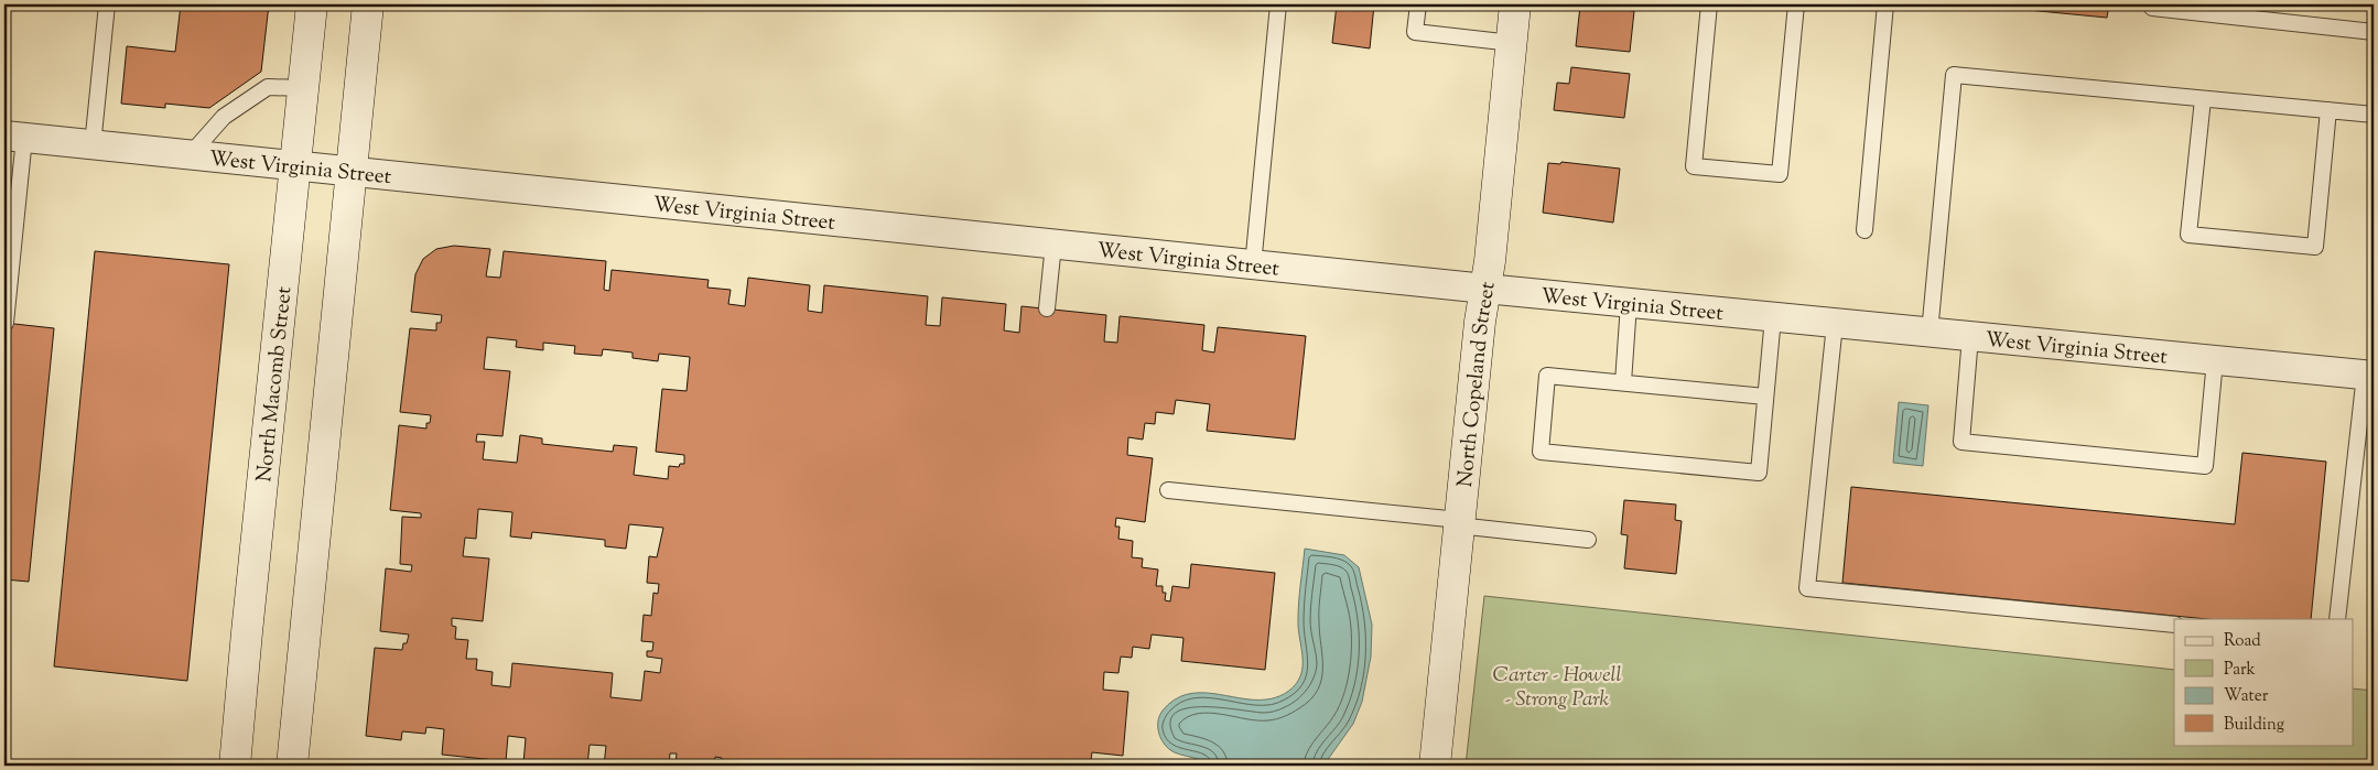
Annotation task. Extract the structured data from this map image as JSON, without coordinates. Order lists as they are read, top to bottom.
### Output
{
  "streets": {
    "main road": ["North Macomb Street", "North Copeland Street"],
    "street": ["West Virginia Street"]
  },
  "crossings": [
    ["West Virginia Street", "North Macomb Street"],
    ["West Virginia Street", "North Copeland Street"]
  ],
  "parks": ["Carter - Howell - Strong Park"],
  "legend": [
    "Road",
    "Park",
    "Water",
    "Building"
  ]
}
